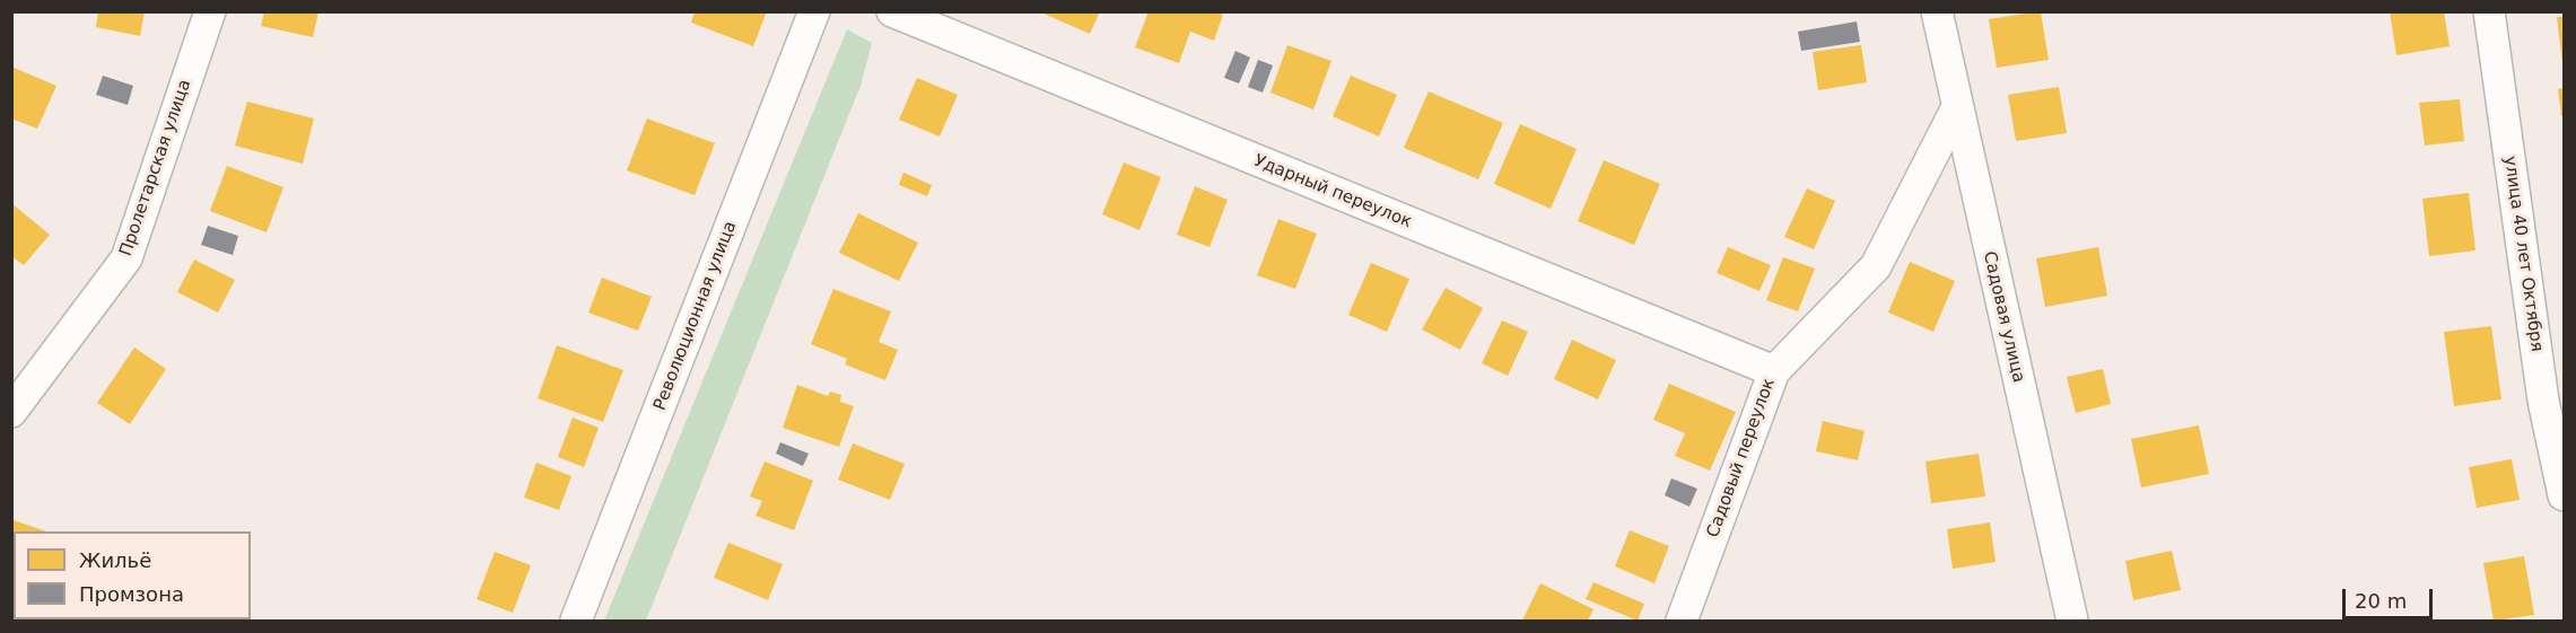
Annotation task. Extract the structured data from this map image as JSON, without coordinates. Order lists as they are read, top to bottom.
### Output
{
  "streets": {
    "street": [
      "Пролетарская улица",
      "Ударный переулок",
      "улица 40 лет Октября",
      "Революционная улица",
      "Садовая улица",
      "Садовый переулок"
    ]
  },
  "crossings": [
    ["Ударный переулок", "Садовый переулок"],
    ["Садовая улица", "Садовый переулок"]
  ],
  "legend": ["Жильё", "Промзона"],
  "scale_bar": "20 m"
}
